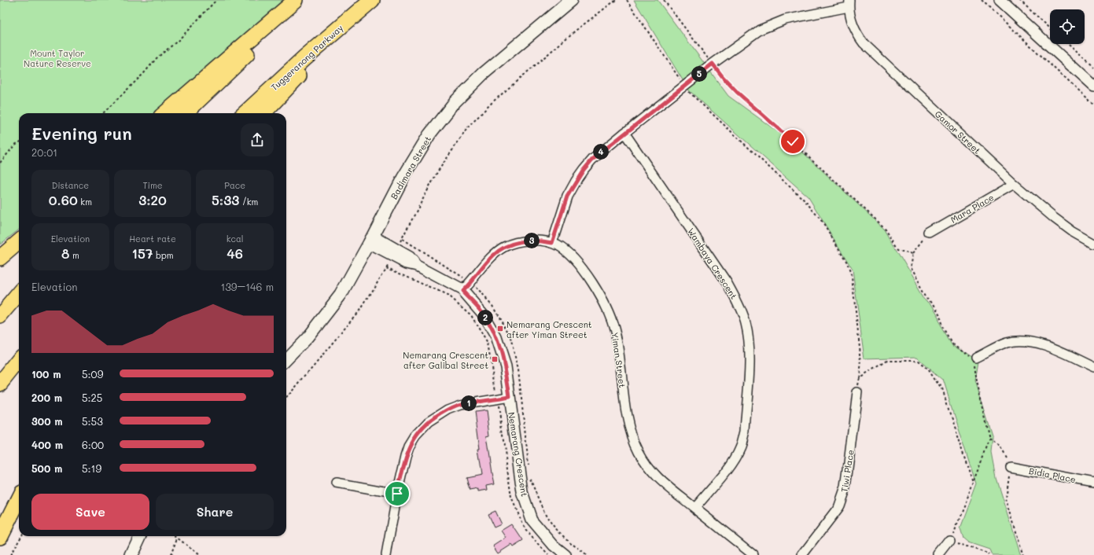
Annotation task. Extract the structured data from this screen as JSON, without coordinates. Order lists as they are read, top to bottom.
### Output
{
  "streets": {
    "highway": ["Tuggeranong Parkway"],
    "main road": ["Badimara Street"],
    "street": [
      "Gamor Street",
      "Mara Place",
      "Wambaya Crescent",
      "Yiman Street",
      "Nemarang Crescent",
      "Tiwi Place",
      "Bidia Place"
    ]
  },
  "crossings": [
    ["Gamor Street", "Mara Place"],
    ["Badimara Street", "Nemarang Crescent"],
    ["Wambaya Crescent", "Yiman Street"],
    ["Yiman Street", "Nemarang Crescent"]
  ],
  "parks": ["Mount Taylor Nature Reserve"],
  "places": {
    "transit": ["Nemarang Crescent after Yiman Street", "Nemarang Crescent after Galibal Street"]
  },
  "page": {
    "pins": [
      "5",
      "4",
      "3",
      "2",
      "1"
    ],
    "heading": ["Evening run", "20:01"],
    "stats": [
      ["Distance", "0.60 km"],
      ["Time", "3:20"],
      ["Pace", "5:33 /km"],
      ["Elevation", "8 m"],
      ["Heart rate", "157 bpm"],
      ["kcal", "46"]
    ],
    "chart": ["Elevation", "139–146 m"],
    "list": [
      {
        "name": "100 m",
        "note": "5:09"
      },
      {
        "name": "200 m",
        "note": "5:25"
      },
      {
        "name": "300 m",
        "note": "5:53"
      },
      {
        "name": "400 m",
        "note": "6:00"
      },
      {
        "name": "500 m",
        "note": "5:19"
      }
    ],
    "buttons": ["Save", "Share"]
  }
}
